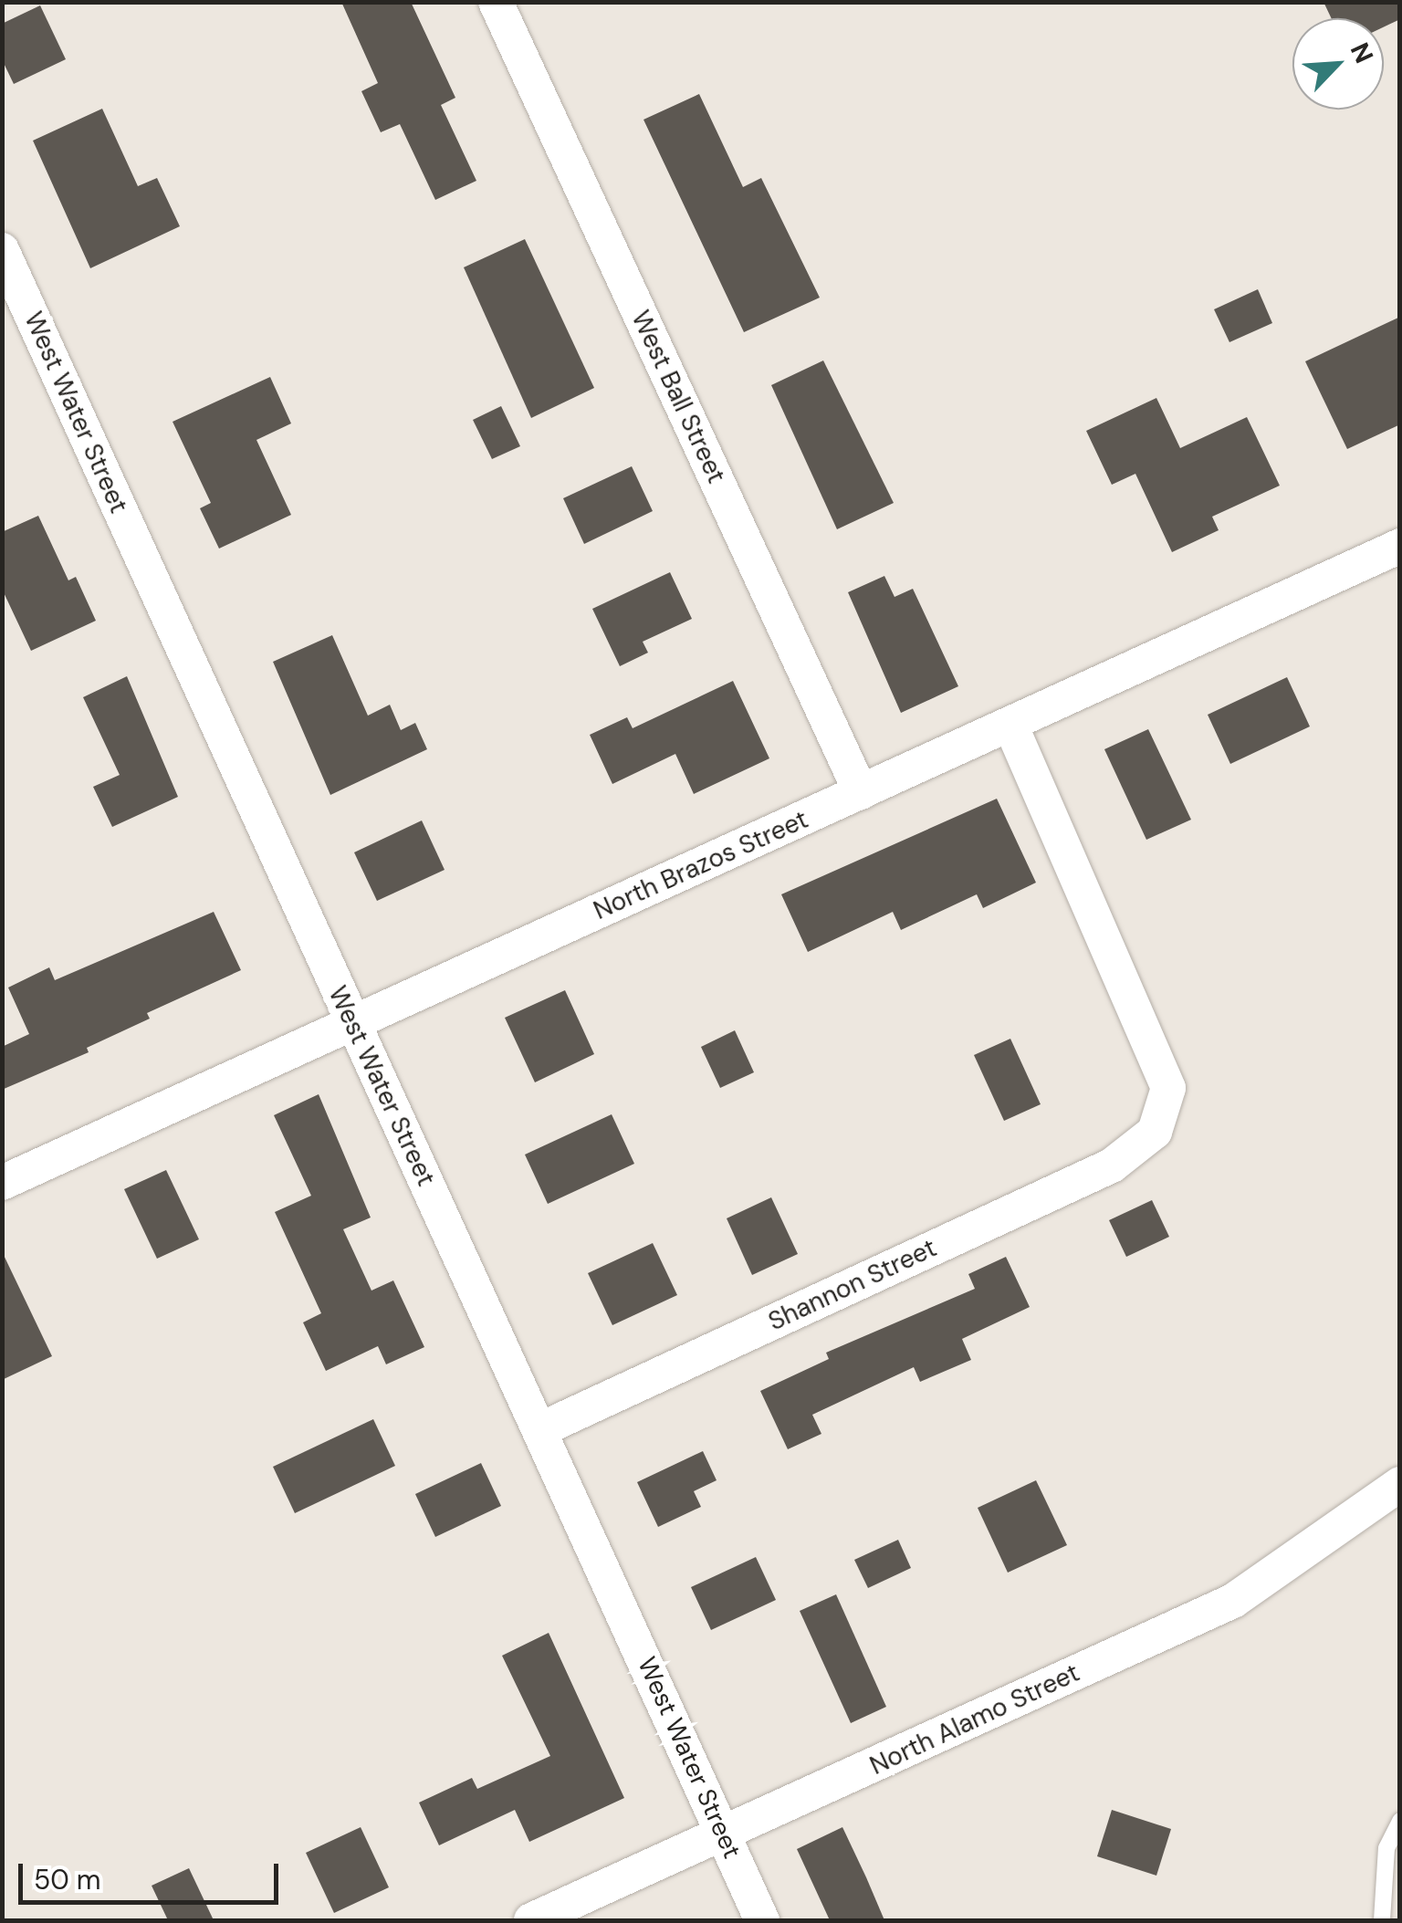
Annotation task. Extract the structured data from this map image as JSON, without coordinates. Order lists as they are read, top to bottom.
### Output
{
  "streets": {
    "street": [
      "West Ball Street",
      "West Water Street",
      "North Brazos Street",
      "Shannon Street",
      "North Alamo Street"
    ]
  },
  "crossings": [
    ["West Ball Street", "North Brazos Street"],
    ["West Water Street", "North Brazos Street"],
    ["West Water Street", "Shannon Street"],
    ["West Water Street", "North Alamo Street"],
    ["North Brazos Street", "Shannon Street"]
  ],
  "scale_bar": "50 m",
  "north": "top right"
}
